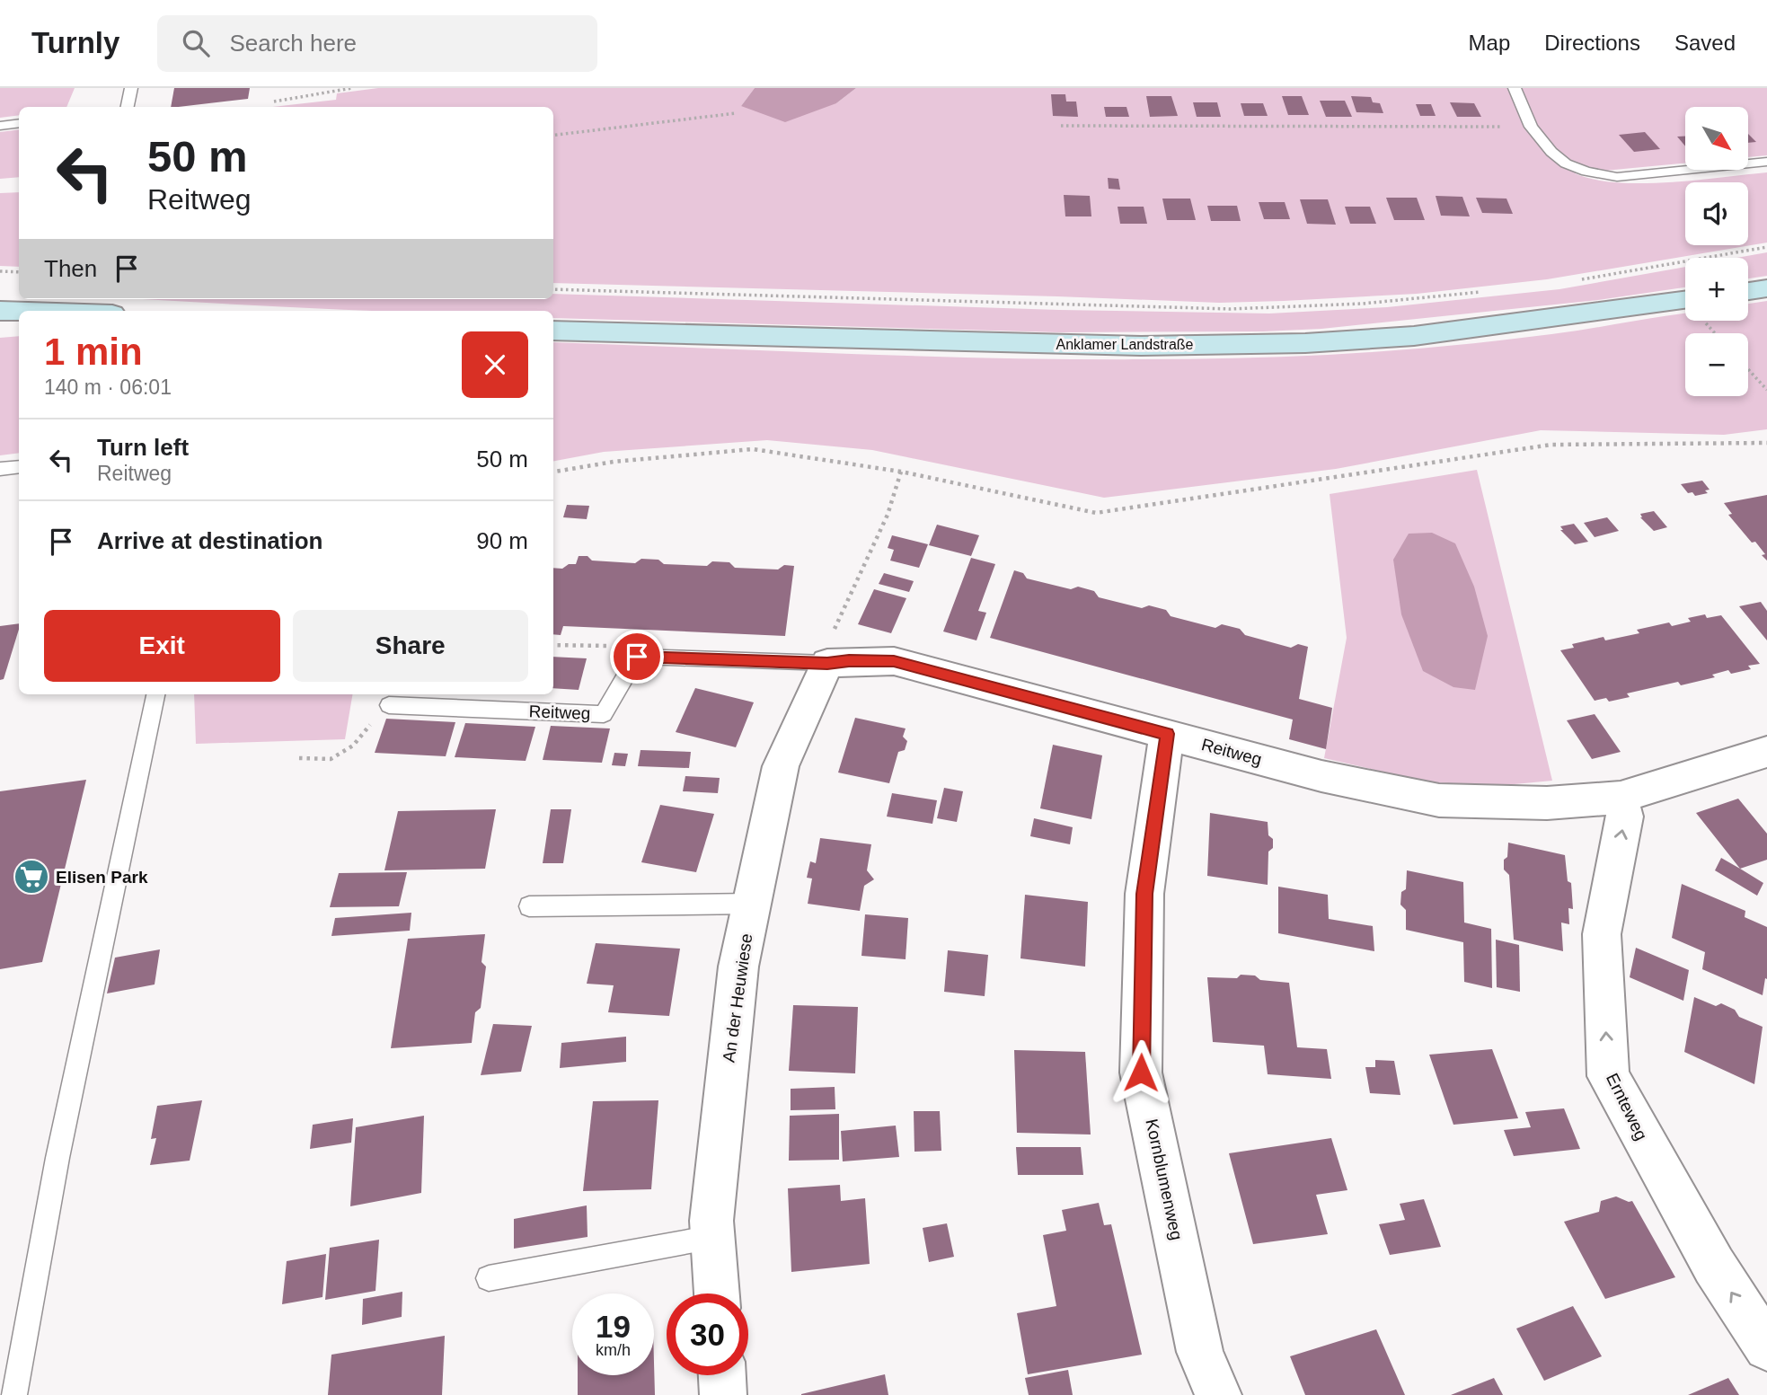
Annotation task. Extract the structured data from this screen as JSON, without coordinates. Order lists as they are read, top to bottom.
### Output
{
  "streets": {
    "main road": ["Anklamer Landstraße"],
    "street": [
      "Reitweg",
      "An der Heuwiese",
      "Ernteweg",
      "Kornblumenweg"
    ]
  },
  "crossings": [
    ["Reitweg", "An der Heuwiese"],
    ["Reitweg", "Ernteweg"],
    ["Reitweg", "Kornblumenweg"]
  ],
  "one_way": ["Ernteweg"],
  "places": {
    "supermarket": ["Elisen Park"]
  },
  "north": "bottom right",
  "page": {
    "header": "Turnly",
    "search": "Search here",
    "nav": ["Map", "Directions", "Saved"],
    "map_buttons": ["+", "−"],
    "turn": ["50 m", "Reitweg"],
    "then": "Then",
    "heading": ["1 min", "140 m · 06:01"],
    "list": [
      {
        "name": "Turn left",
        "note": "Reitweg",
        "value": "50 m"
      },
      {
        "name": "Arrive at destination",
        "value": "90 m"
      }
    ],
    "buttons": ["Exit", "Share"],
    "speed": "19 km/h",
    "limit": "30"
  }
}
